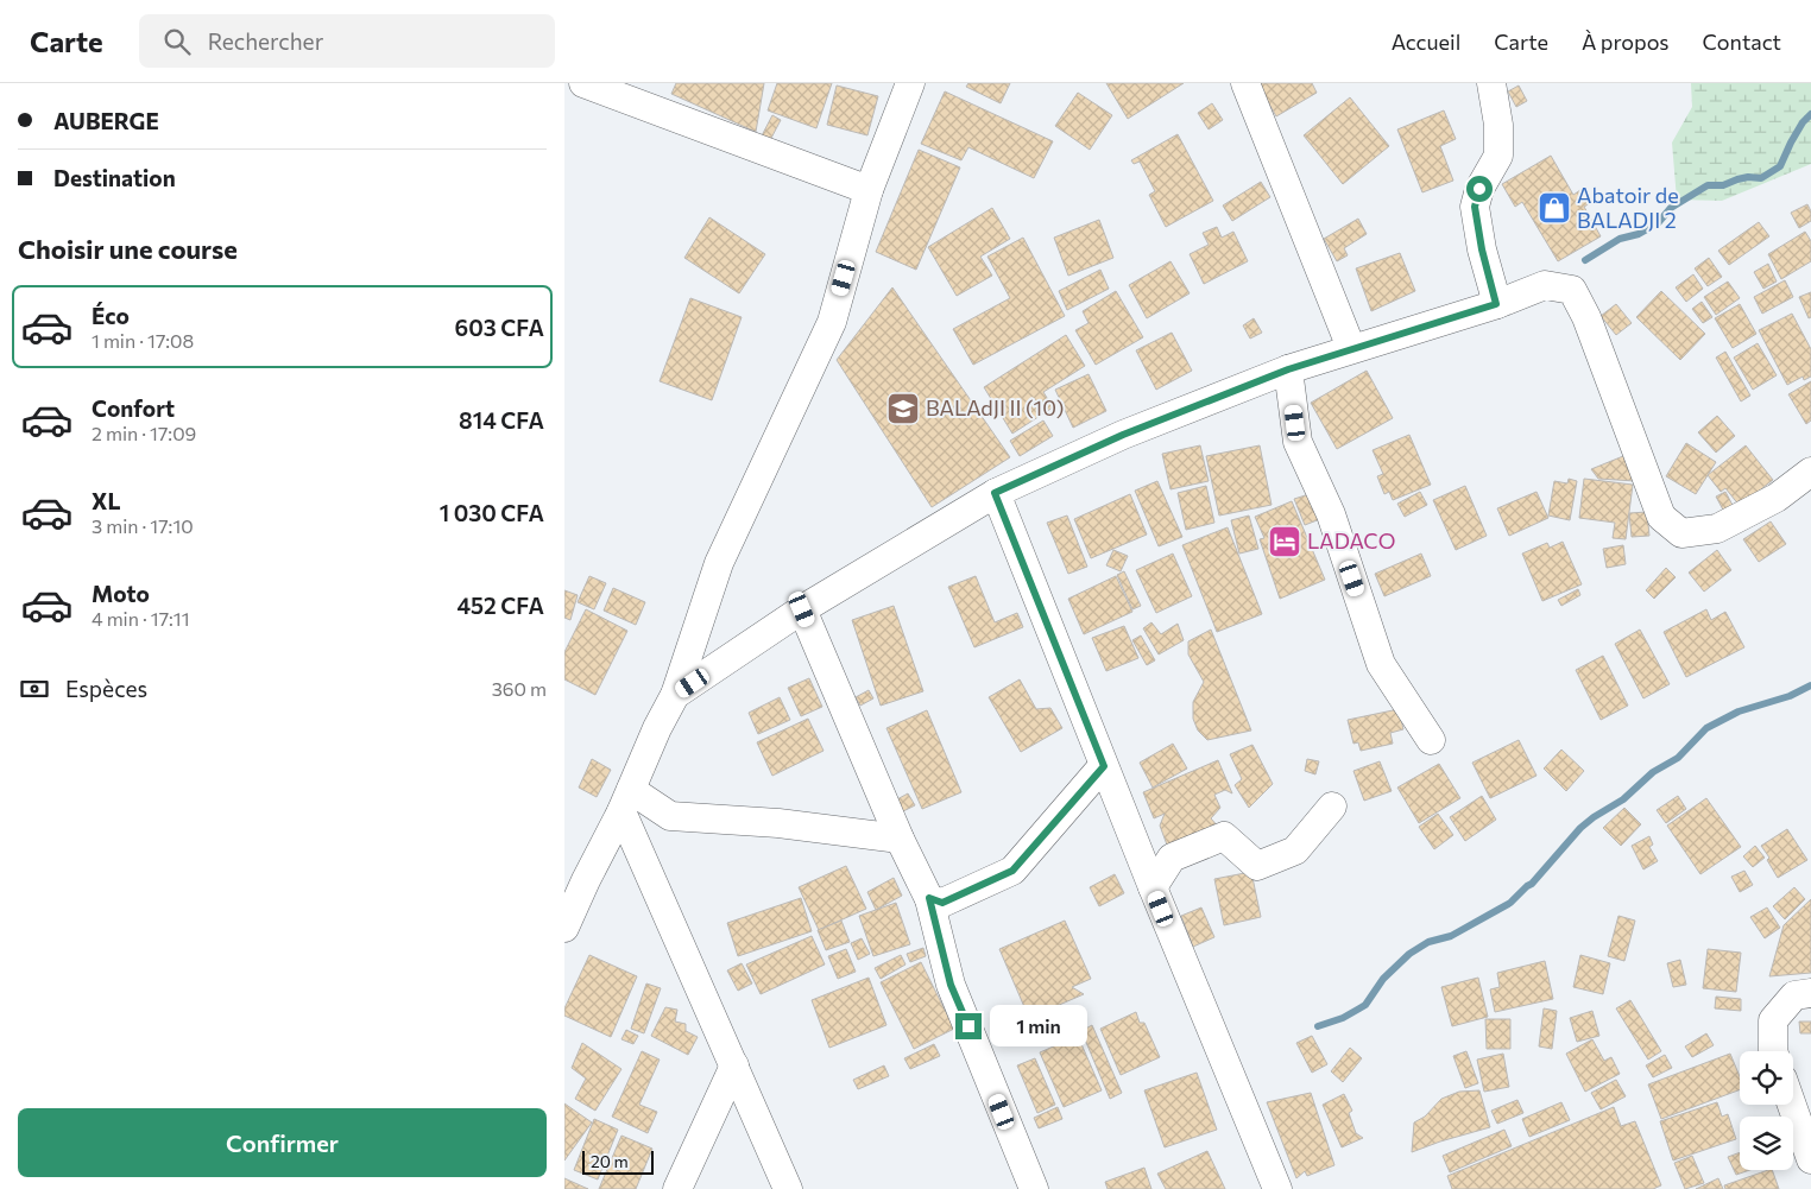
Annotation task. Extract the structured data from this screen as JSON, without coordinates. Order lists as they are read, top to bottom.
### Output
{
  "places": {
    "shop": ["Abatoir de BALADJI 2"],
    "school or university": ["BALAdJI II (10)"],
    "hotel": ["LADACO"]
  },
  "scale_bar": "20 m",
  "page": {
    "header": "Carte",
    "search": "Rechercher",
    "nav": [
      "Accueil",
      "Carte",
      "À propos",
      "Contact"
    ],
    "banner": ["AUBERGE", "Destination"],
    "heading": "Choisir une course",
    "list": [
      {
        "name": "Éco",
        "note": "1 min · 17:08",
        "value": "603 CFA"
      },
      {
        "name": "Confort",
        "note": "2 min · 17:09",
        "value": "814 CFA"
      },
      {
        "name": "XL",
        "note": "3 min · 17:10",
        "value": "1 030 CFA"
      },
      {
        "name": "Moto",
        "note": "4 min · 17:11",
        "value": "452 CFA"
      }
    ],
    "pay": ["Espèces", "360 m"],
    "bubble": "1 min",
    "buttons": "Confirmer",
    "scale": "20 m"
  }
}
